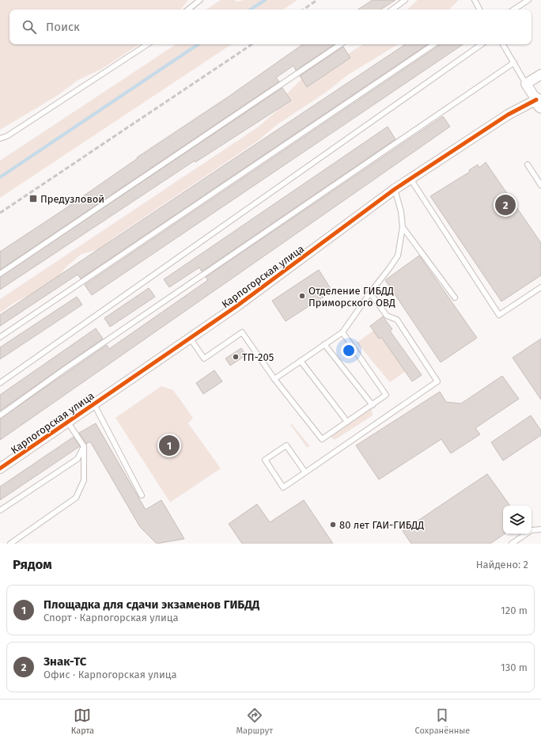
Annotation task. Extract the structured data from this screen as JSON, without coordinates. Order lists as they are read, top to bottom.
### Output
{
  "streets": {
    "street": ["Карпогорская улица"]
  },
  "places": {
    "transit": ["Предузловой"],
    "other": ["Отделение ГИБДД Приморского ОВД", "ТП-205", "80 лет ГАИ-ГИБДД"]
  },
  "page": {
    "search": "Поиск",
    "pins": ["2", "1"],
    "heading": ["Рядом", "Найдено: 2"],
    "list": [
      {
        "mark": "1",
        "name": "Площадка для сдачи экзаменов ГИБДД",
        "note": "Спорт · Карпогорская улица",
        "value": "120 m"
      },
      {
        "mark": "2",
        "name": "Знак-ТС",
        "note": "Офис · Карпогорская улица",
        "value": "130 m"
      }
    ],
    "nav": ["Карта", "Маршрут", "Сохранённые"]
  }
}
